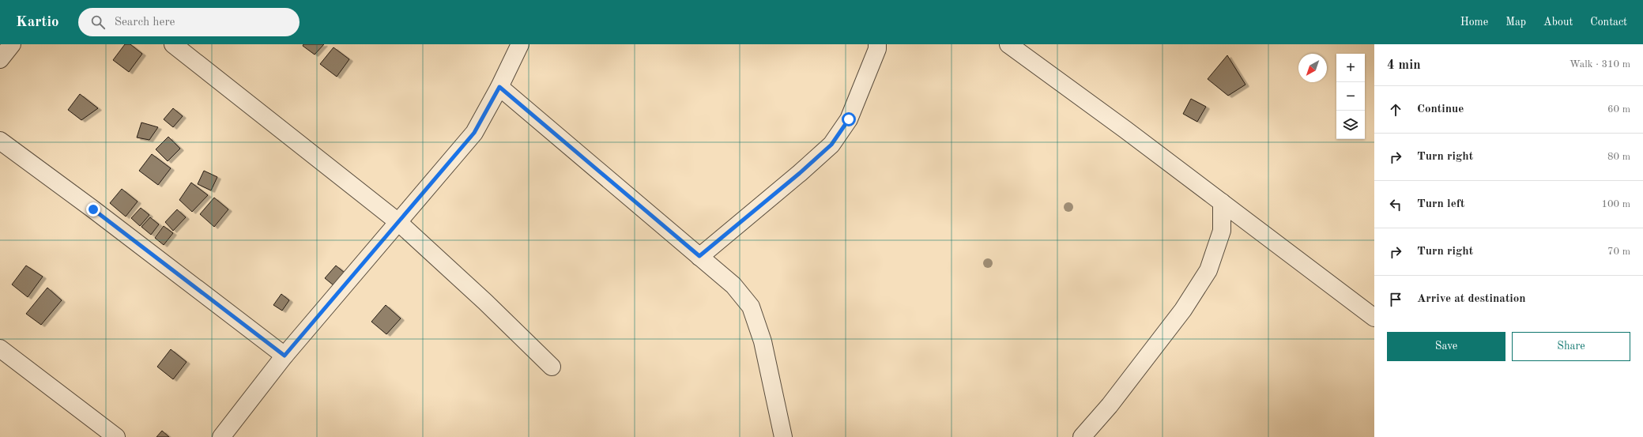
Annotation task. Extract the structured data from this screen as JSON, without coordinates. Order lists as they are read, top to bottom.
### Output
{
  "north": "bottom left",
  "page": {
    "header": "Kartio",
    "search": "Search here",
    "nav": [
      "Home",
      "Map",
      "About",
      "Contact"
    ],
    "heading": ["4 min", "Walk · 310 m"],
    "map_buttons": ["+", "−"],
    "list": [
      ["Continue", "60 m"],
      ["Turn right", "80 m"],
      ["Turn left", "100 m"],
      ["Turn right", "70 m"],
      "Arrive at destination"
    ],
    "buttons": ["Save", "Share"]
  }
}
